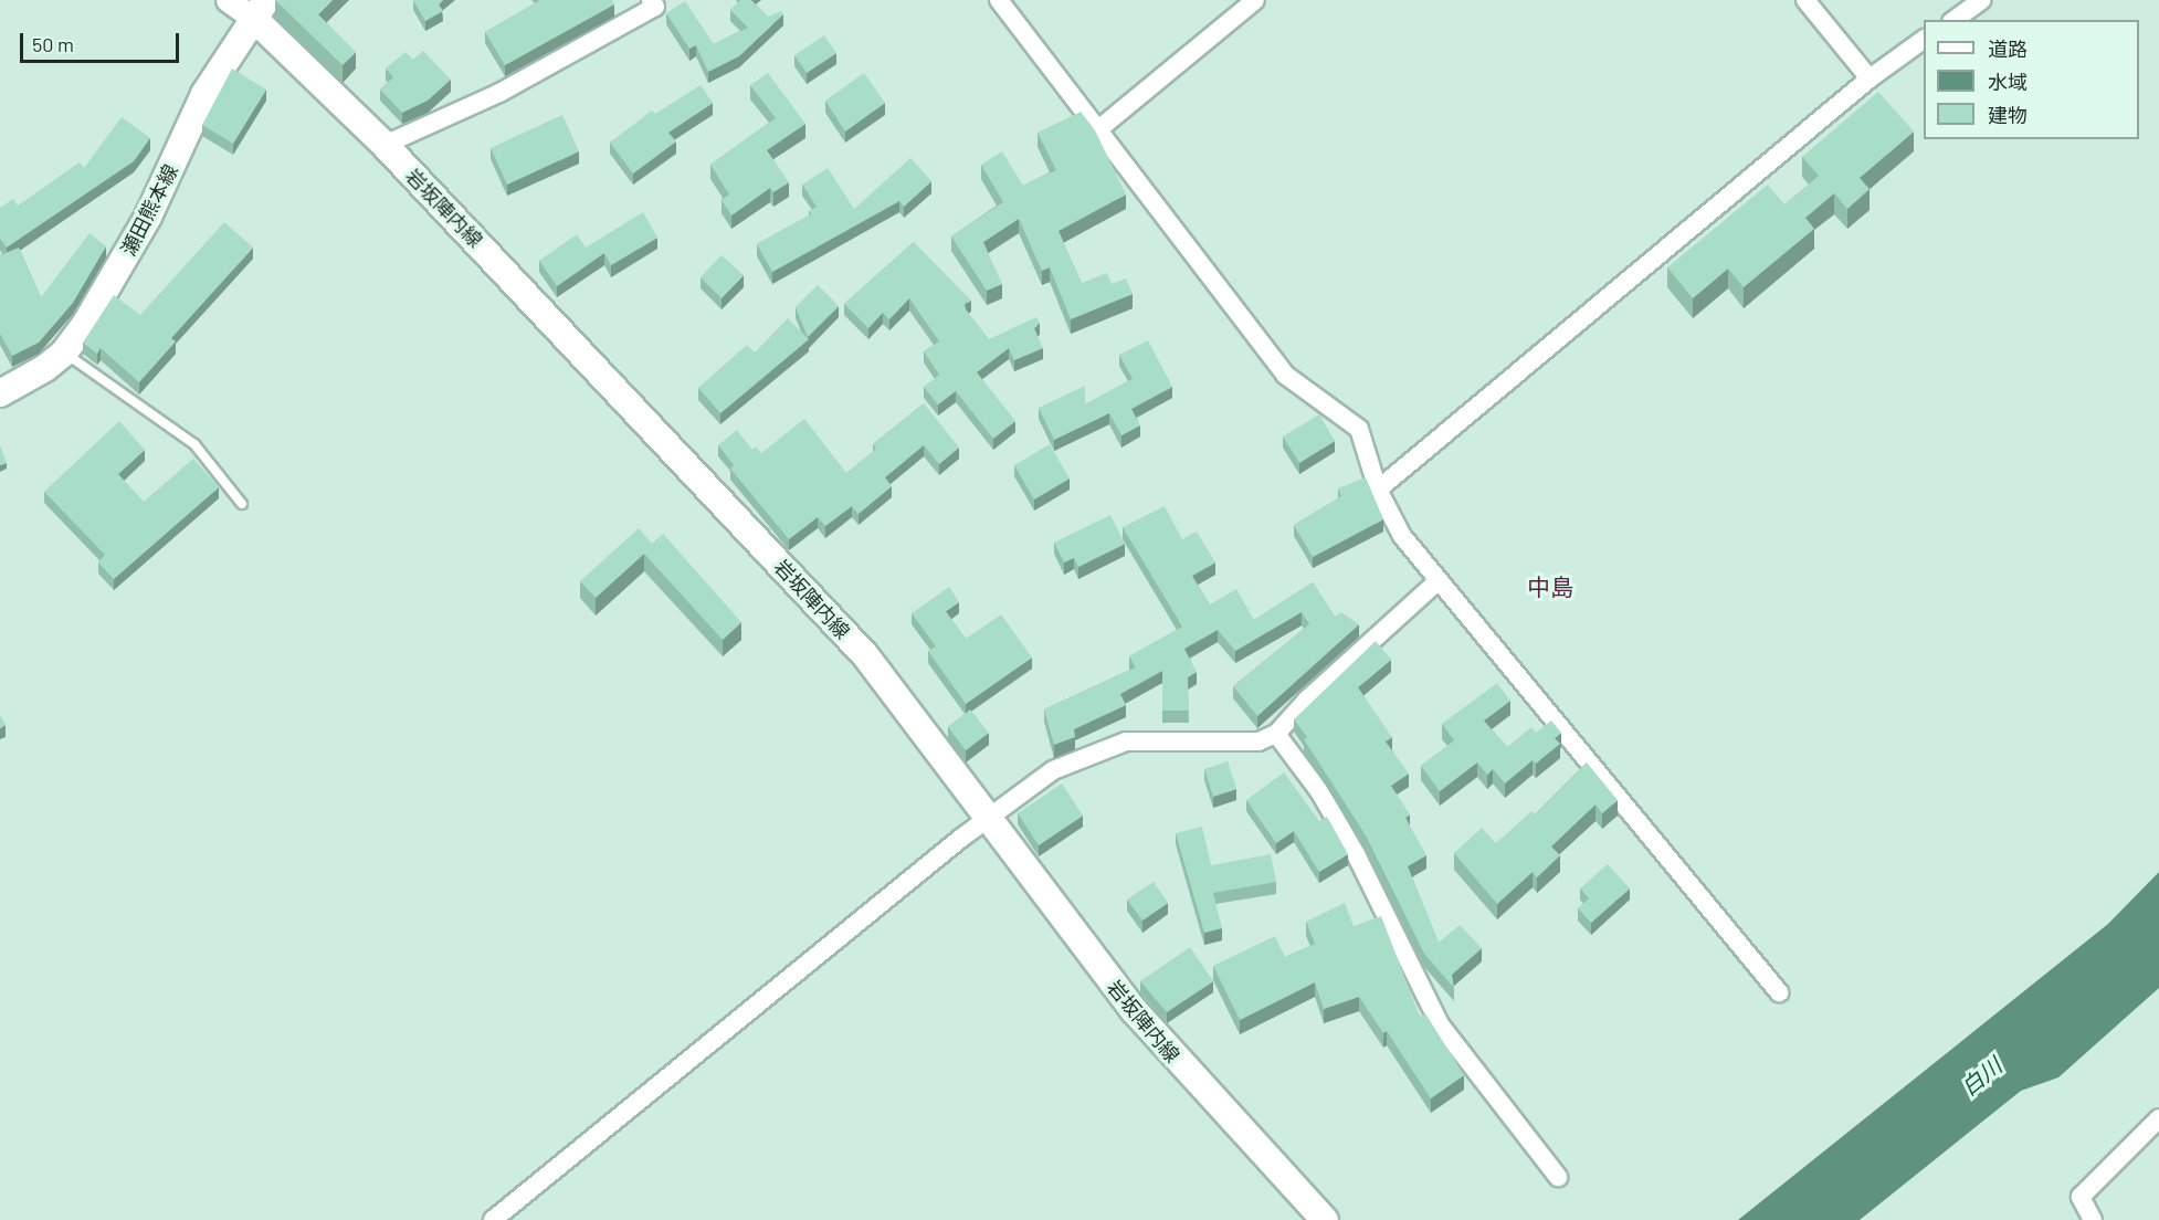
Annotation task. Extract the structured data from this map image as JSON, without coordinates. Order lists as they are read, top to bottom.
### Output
{
  "streets": {
    "main road": ["岩坂陣内線", "瀬田熊本線"]
  },
  "crossings": [
    ["岩坂陣内線", "瀬田熊本線"]
  ],
  "districts": ["中島"],
  "water": ["白川"],
  "legend": ["道路", "水域", "建物"],
  "scale_bar": "50 m"
}
